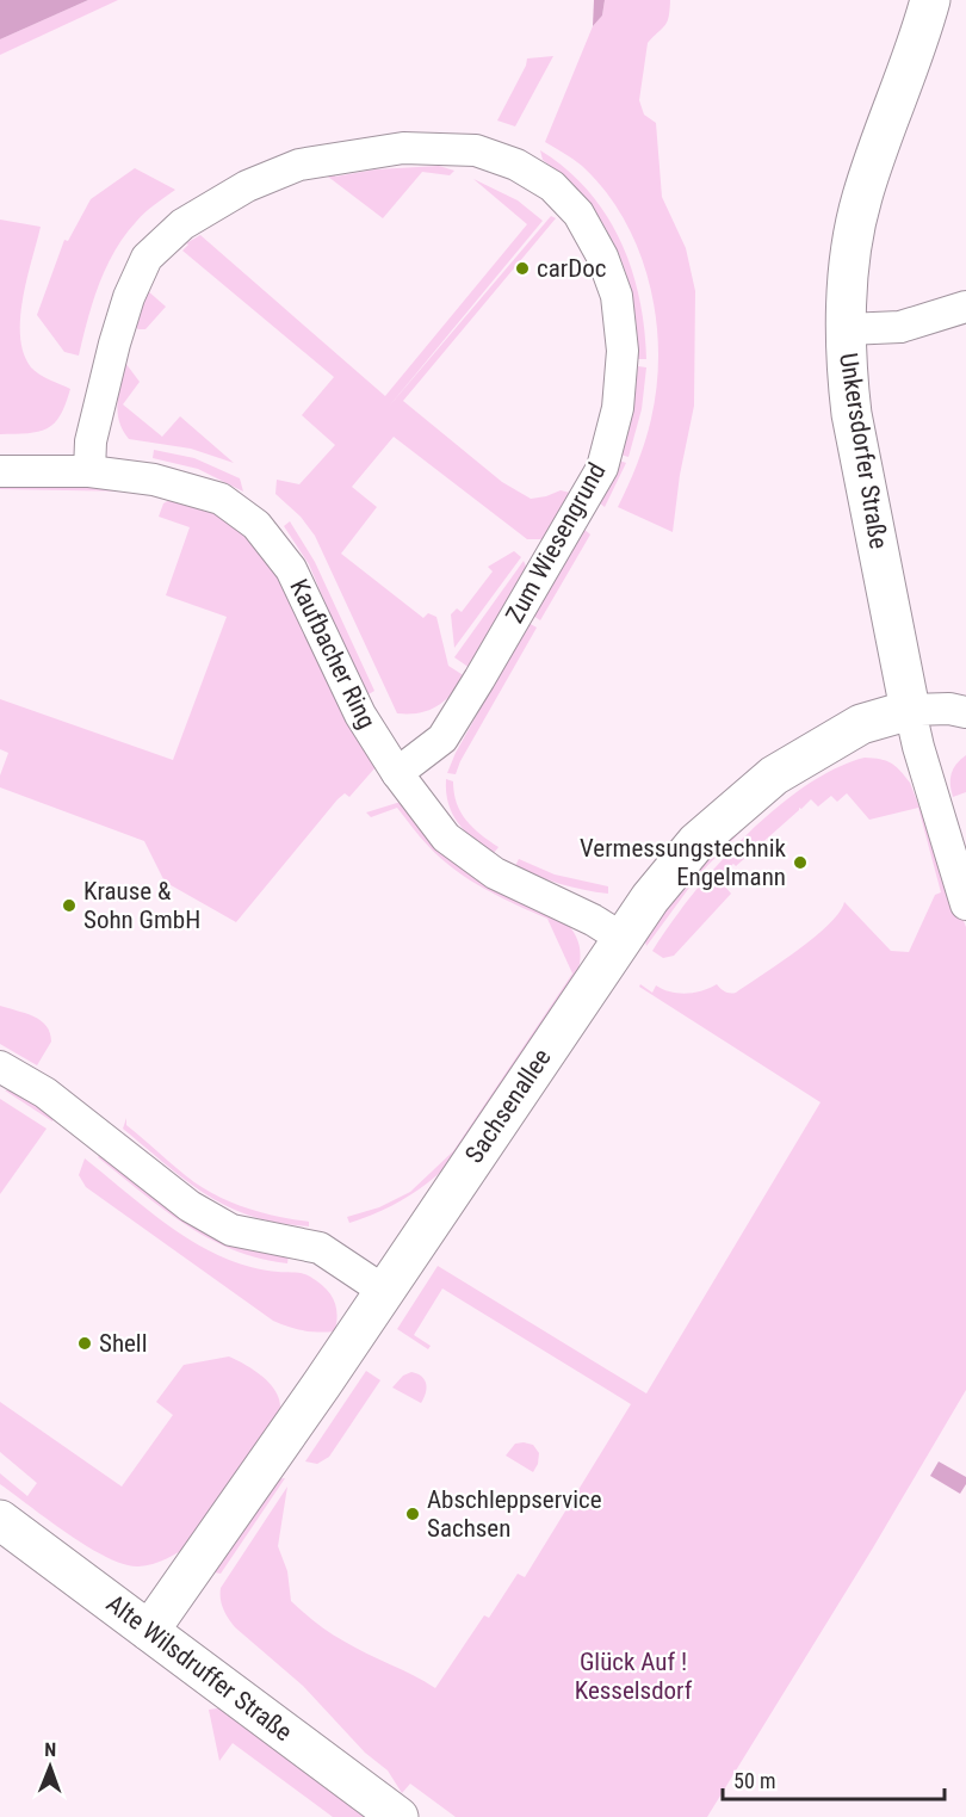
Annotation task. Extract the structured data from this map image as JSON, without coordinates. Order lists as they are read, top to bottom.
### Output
{
  "streets": {
    "street": [
      "Unkersdorfer Straße",
      "Zum Wiesengrund",
      "Kaufbacher Ring",
      "Sachsenallee",
      "Alte Wilsdruffer Straße"
    ]
  },
  "crossings": [
    ["Unkersdorfer Straße", "Sachsenallee"],
    ["Zum Wiesengrund", "Kaufbacher Ring"],
    ["Kaufbacher Ring", "Sachsenallee"],
    ["Sachsenallee", "Alte Wilsdruffer Straße"]
  ],
  "parks": ["Glück Auf ! Kesselsdorf"],
  "places": [
    "carDoc",
    "Vermessungstechnik Engelmann",
    "Krause & Sohn GmbH",
    "Shell",
    "Abschleppservice Sachsen"
  ],
  "scale_bar": "50 m",
  "north": "top"
}
